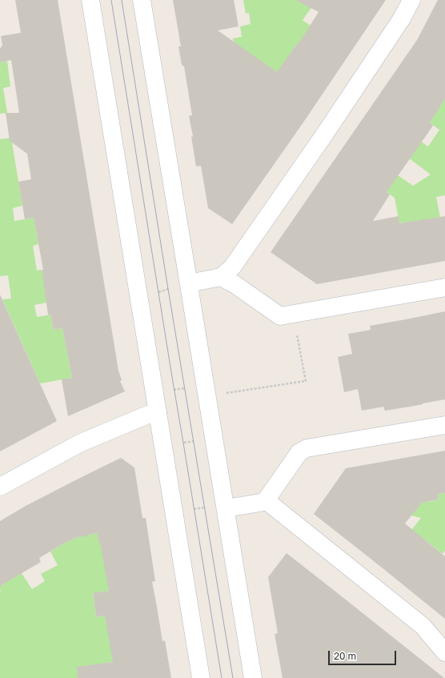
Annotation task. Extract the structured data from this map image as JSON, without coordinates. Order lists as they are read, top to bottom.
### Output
{
  "scale_bar": "20 m"
}
